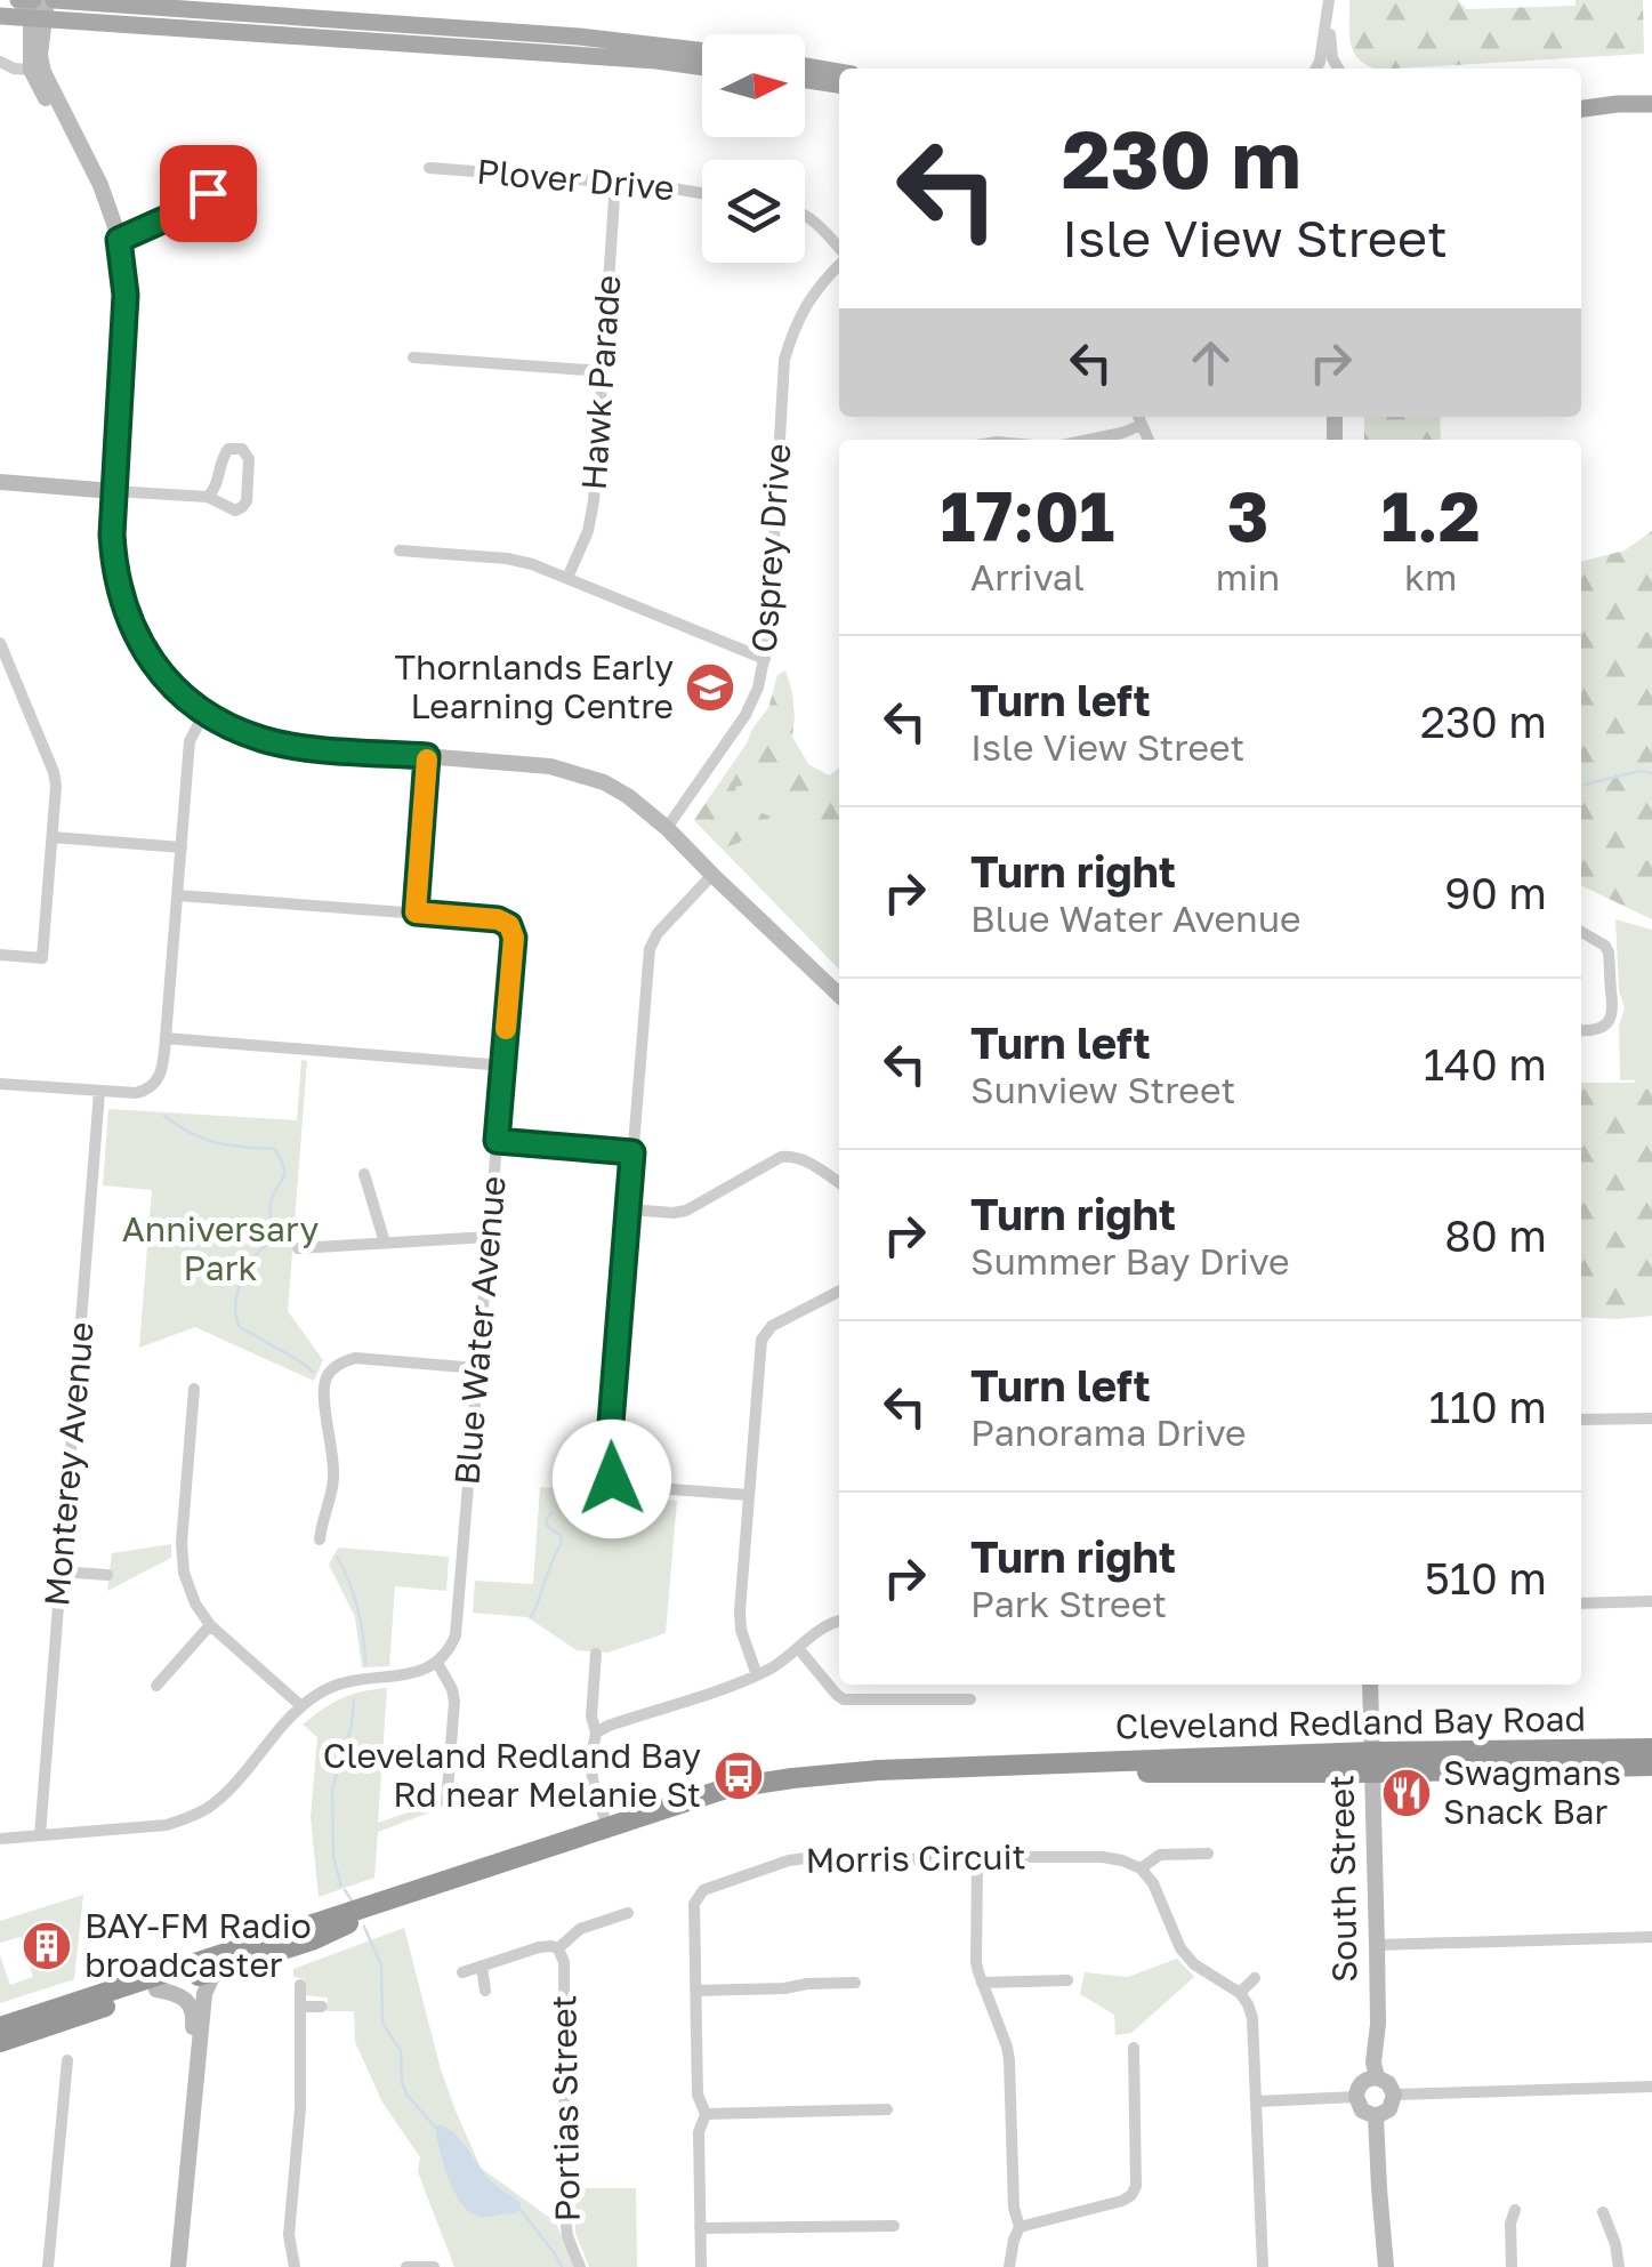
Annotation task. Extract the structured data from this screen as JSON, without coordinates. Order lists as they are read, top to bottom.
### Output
{
  "streets": {
    "highway": ["Cleveland Redland Bay Road"],
    "street": [
      "Plover Drive",
      "Hawk Parade",
      "Osprey Drive",
      "Blue Water Avenue",
      "Monterey Avenue",
      "Morris Circuit",
      "South Street",
      "Portias Street"
    ]
  },
  "crossings": [
    ["Plover Drive", "Hawk Parade"],
    ["Cleveland Redland Bay Road", "South Street"]
  ],
  "parks": ["Anniversary Park"],
  "places": {
    "school or university": ["Thornlands Early Learning Centre"],
    "bus stop": ["Cleveland Redland Bay Rd near Melanie St"],
    "restaurant": ["Swagmans Snack Bar"],
    "building": ["BAY-FM Radio broadcaster"]
  },
  "north": "right",
  "page": {
    "turn": ["230 m", "Isle View Street"],
    "eta": [
      "17:01",
      "Arrival",
      "3",
      "min",
      "1.2",
      "km"
    ],
    "list": [
      {
        "name": "Turn left",
        "note": "Isle View Street",
        "value": "230 m"
      },
      {
        "name": "Turn right",
        "note": "Blue Water Avenue",
        "value": "90 m"
      },
      {
        "name": "Turn left",
        "note": "Sunview Street",
        "value": "140 m"
      },
      {
        "name": "Turn right",
        "note": "Summer Bay Drive",
        "value": "80 m"
      },
      {
        "name": "Turn left",
        "note": "Panorama Drive",
        "value": "110 m"
      },
      {
        "name": "Turn right",
        "note": "Park Street",
        "value": "510 m"
      }
    ]
  }
}
